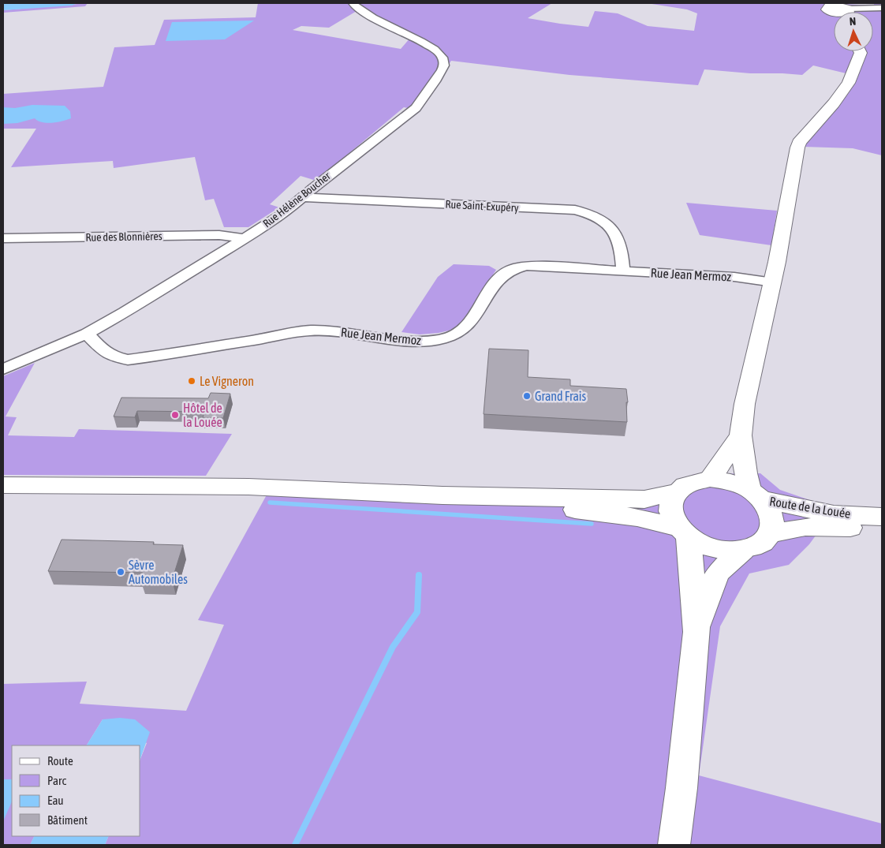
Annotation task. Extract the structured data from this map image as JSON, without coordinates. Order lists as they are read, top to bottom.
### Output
{
  "streets": {
    "street": [
      "Rue Hélène Boucher",
      "Rue Saint-Exupéry",
      "Rue des Blonnières",
      "Rue Jean Mermoz",
      "Route de la Louée"
    ]
  },
  "crossings": [
    ["Rue Hélène Boucher", "Rue Saint-Exupéry"],
    ["Rue Hélène Boucher", "Rue des Blonnières"],
    ["Rue Hélène Boucher", "Rue Jean Mermoz"],
    ["Rue Saint-Exupéry", "Rue Jean Mermoz"]
  ],
  "places": [
    "Le Vigneron",
    "Grand Frais",
    "Hôtel de la Louée",
    "Sèvre Automobiles"
  ],
  "legend": [
    "Route",
    "Parc",
    "Eau",
    "Bâtiment"
  ],
  "north": "top"
}
